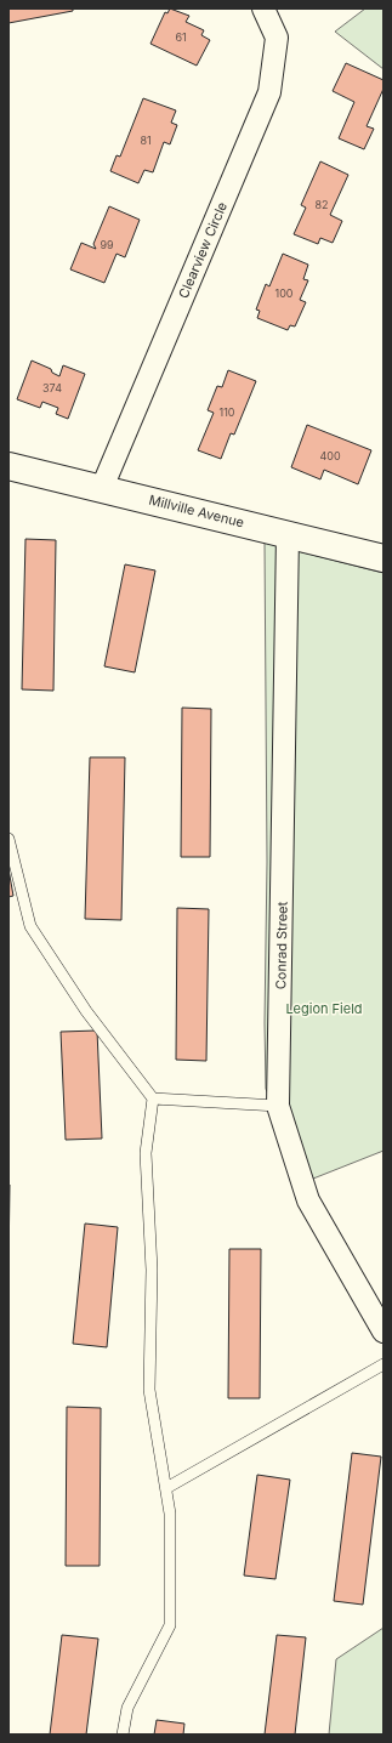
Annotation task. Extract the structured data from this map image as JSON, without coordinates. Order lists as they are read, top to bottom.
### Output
{
  "streets": {
    "street": ["Clearview Circle", "Millville Avenue", "Conrad Street"]
  },
  "crossings": [
    ["Clearview Circle", "Millville Avenue"],
    ["Millville Avenue", "Conrad Street"]
  ],
  "parks": ["Legion Field"],
  "house_numbers": [
    "61",
    "81",
    "82",
    "99",
    "100",
    "374",
    "110",
    "400"
  ]
}
